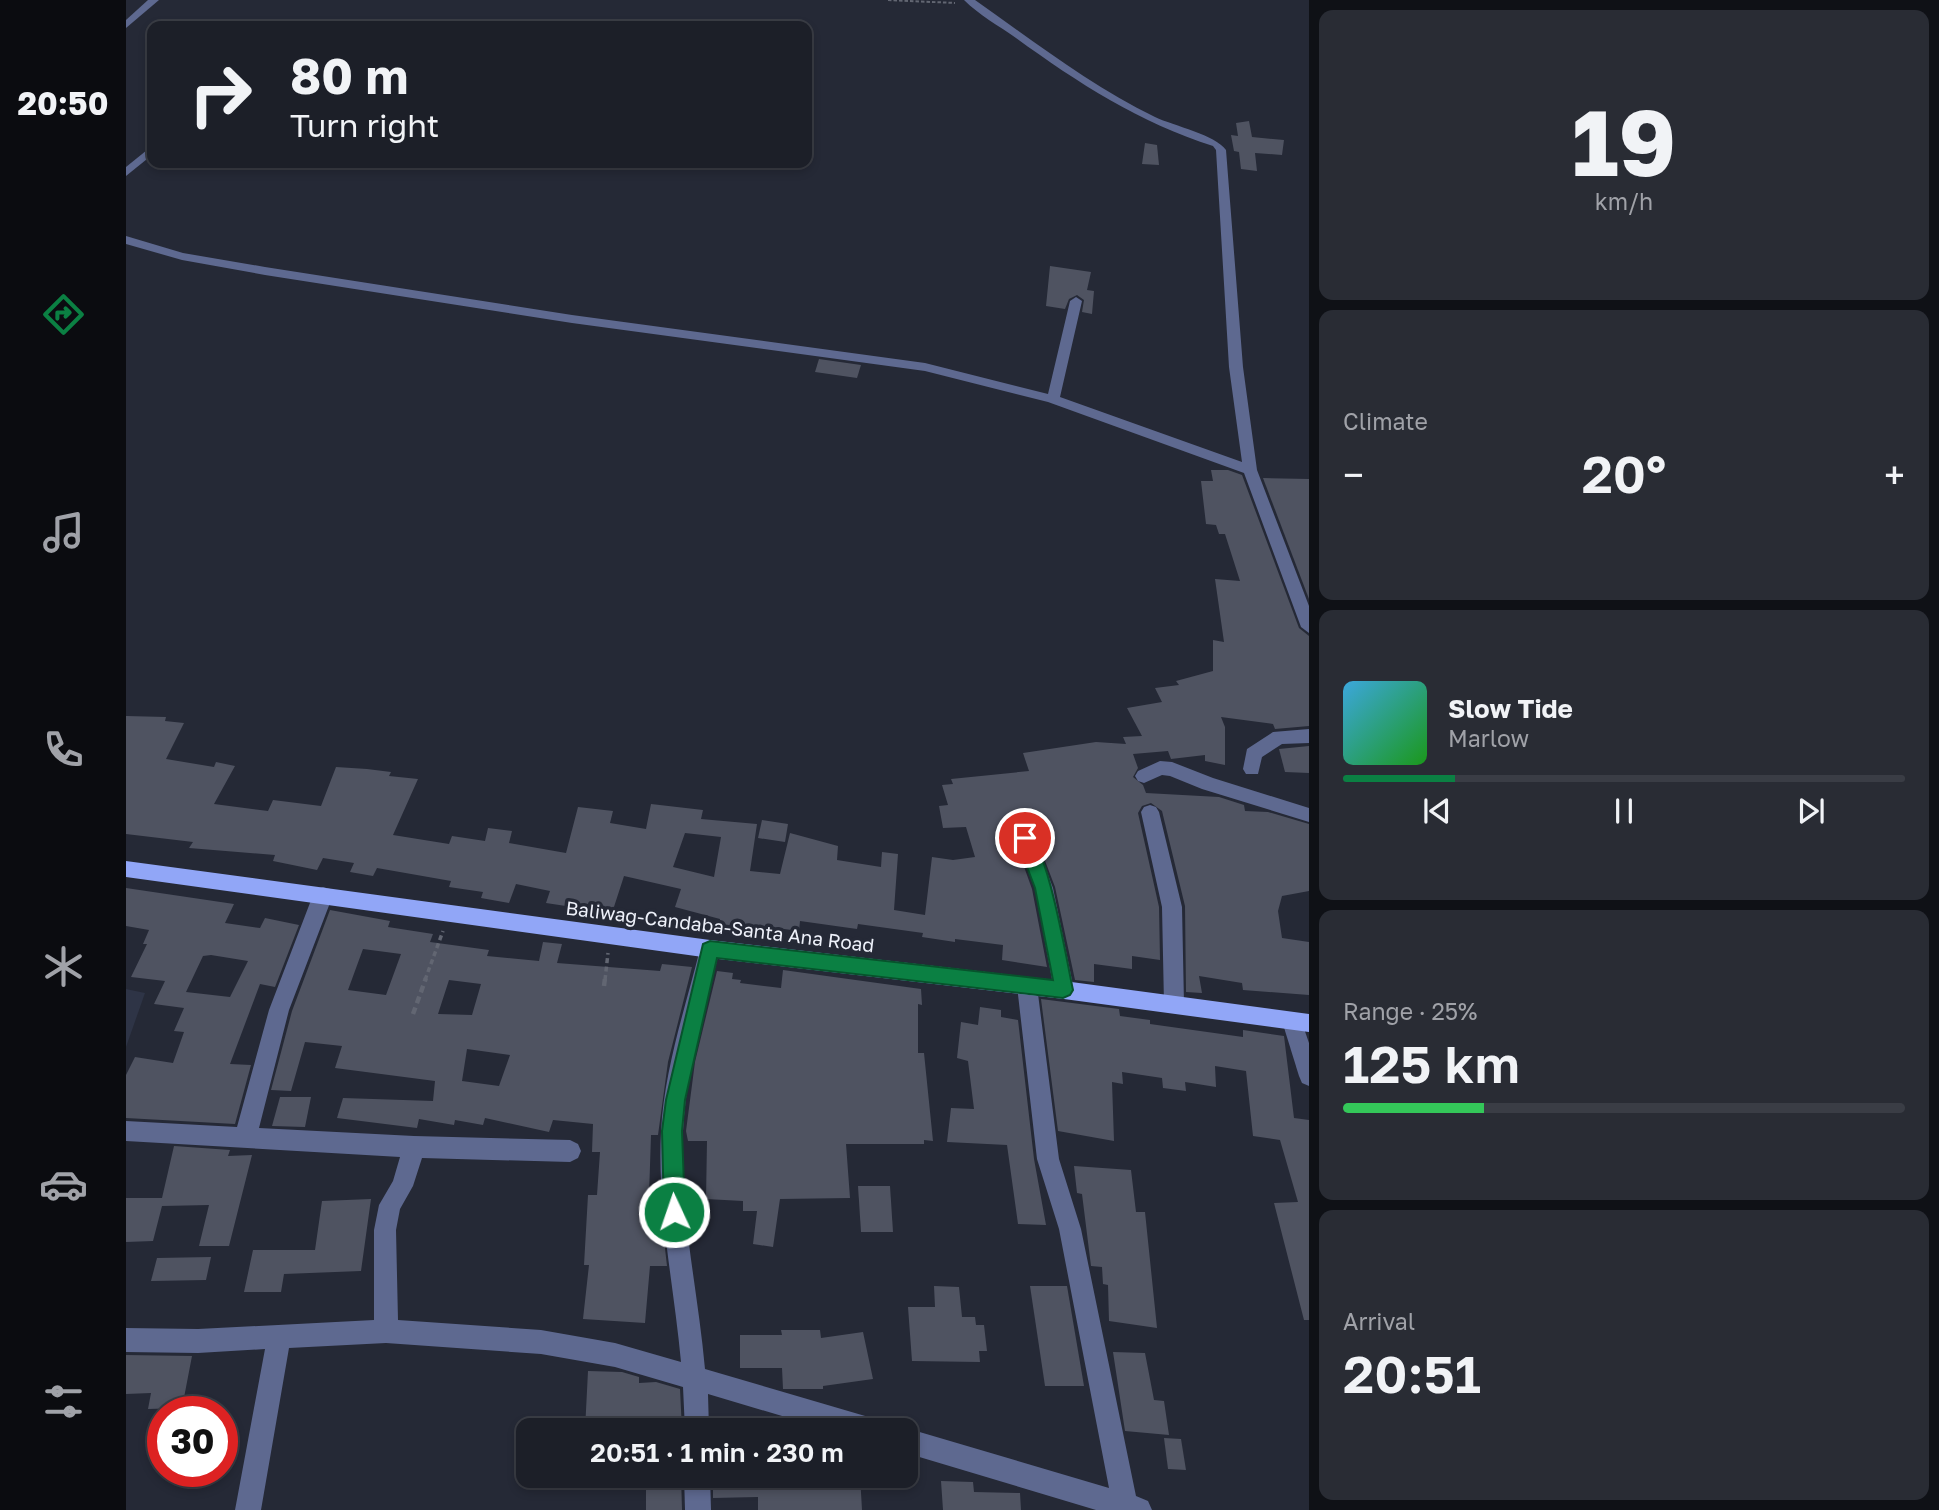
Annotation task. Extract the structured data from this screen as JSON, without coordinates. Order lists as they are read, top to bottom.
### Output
{
  "streets": {
    "main road": ["Baliwag-Candaba-Santa Ana Road"]
  },
  "page": {
    "tabs": "20:50",
    "tile": [
      ["19", "km/h"],
      "Climate",
      ["Range · 25%", "125 km"],
      ["Arrival", "20:51"]
    ],
    "turn": ["80 m", "Turn right"],
    "heat": ["−", "20°", "+"],
    "song": ["Slow Tide", "Marlow"],
    "limit": "30",
    "trip": "20:51 · 1 min · 230 m"
  }
}
